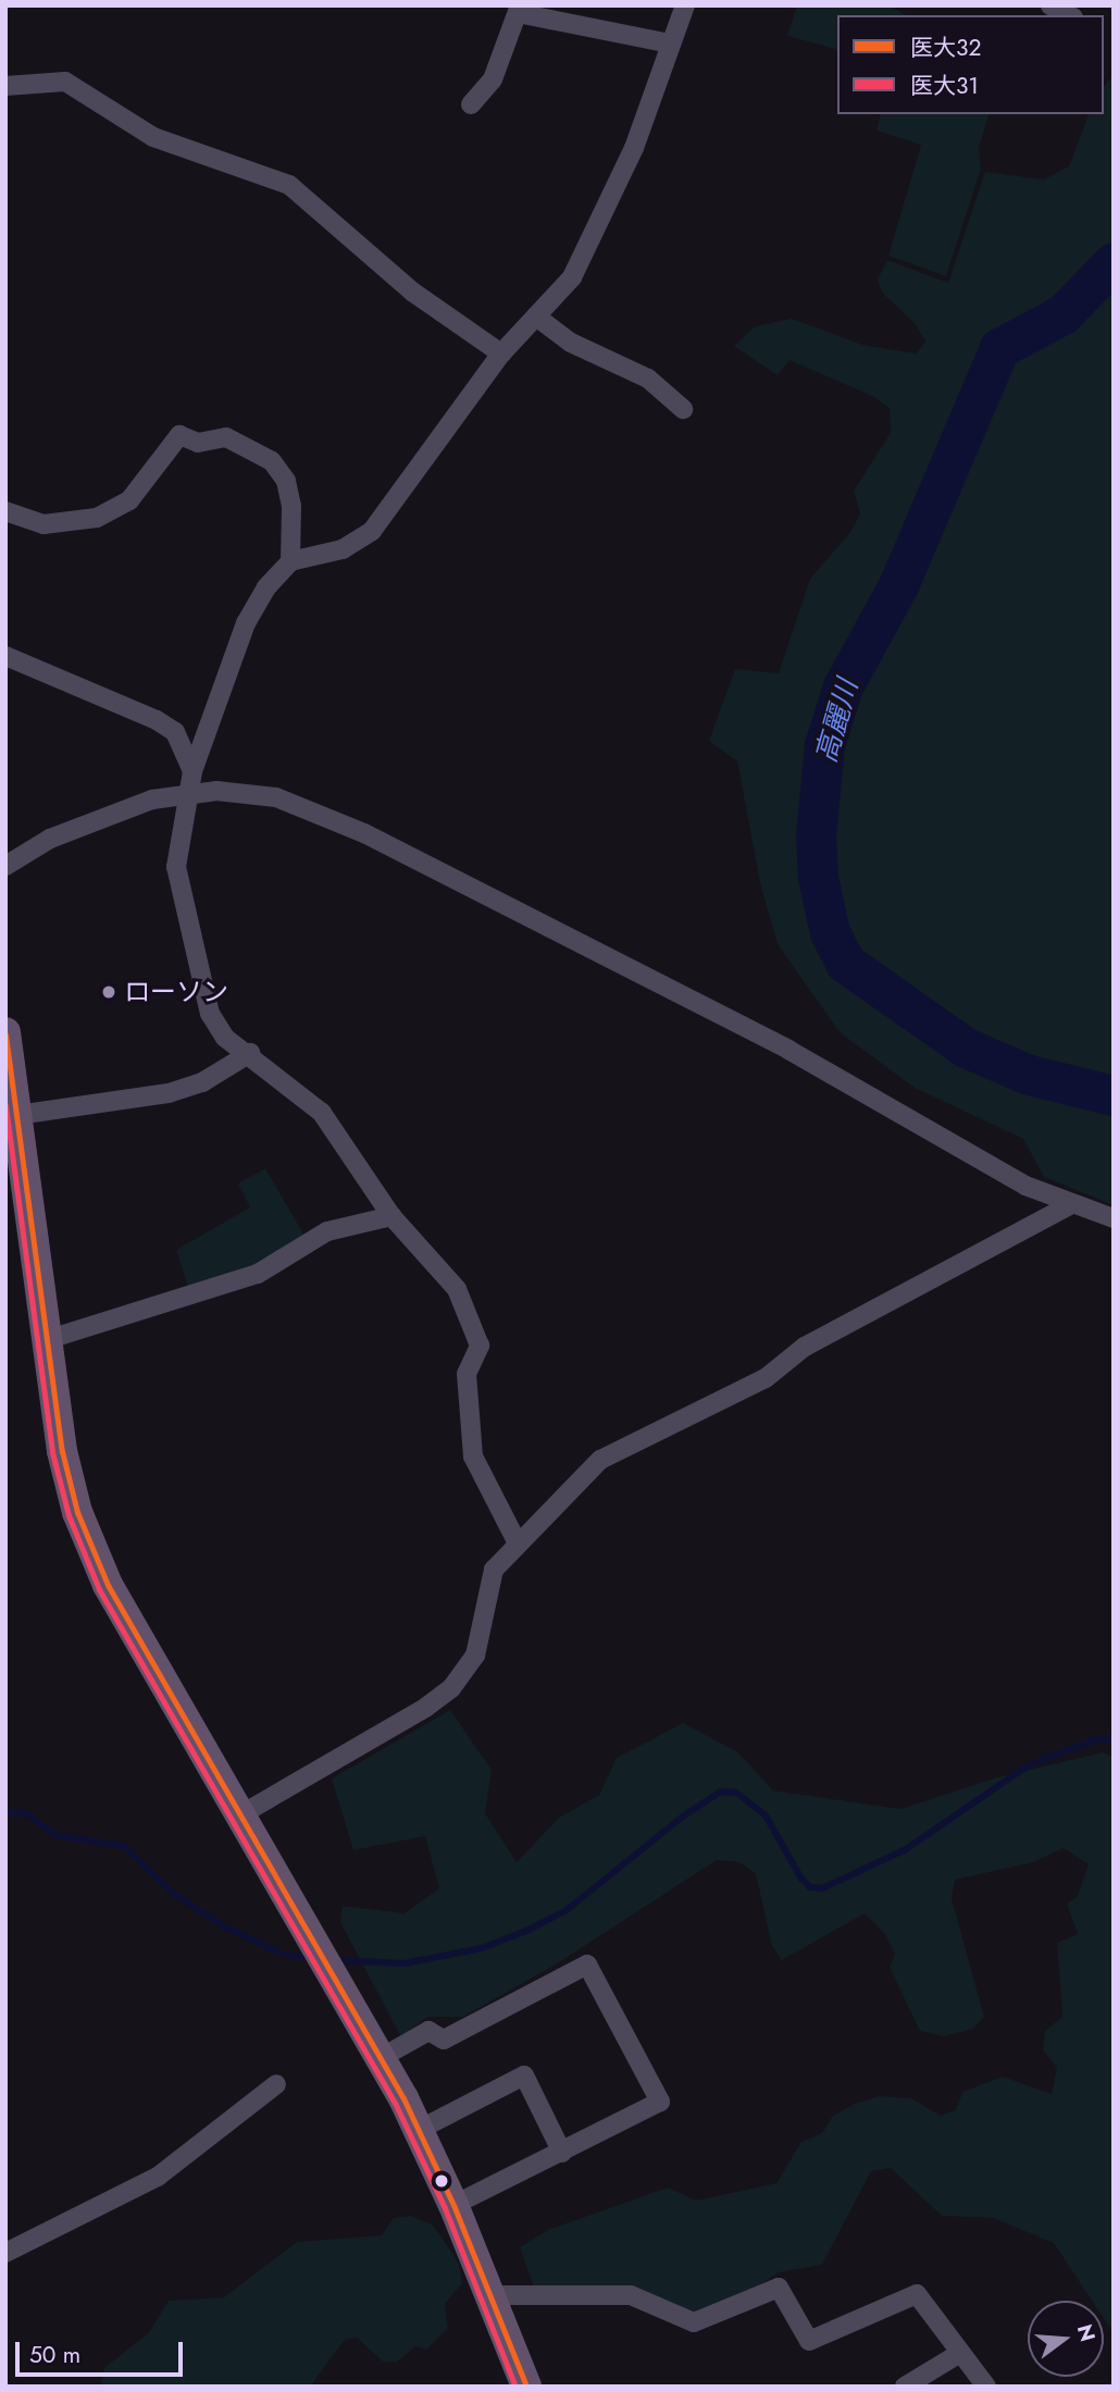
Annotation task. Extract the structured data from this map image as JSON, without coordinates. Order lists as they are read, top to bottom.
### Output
{
  "water": ["高麗川"],
  "places": ["ローソン"],
  "lines": ["transit line 医大32", "transit line 医大31"],
  "legend": ["医大32", "医大31"],
  "scale_bar": "50 m",
  "north": "right"
}
